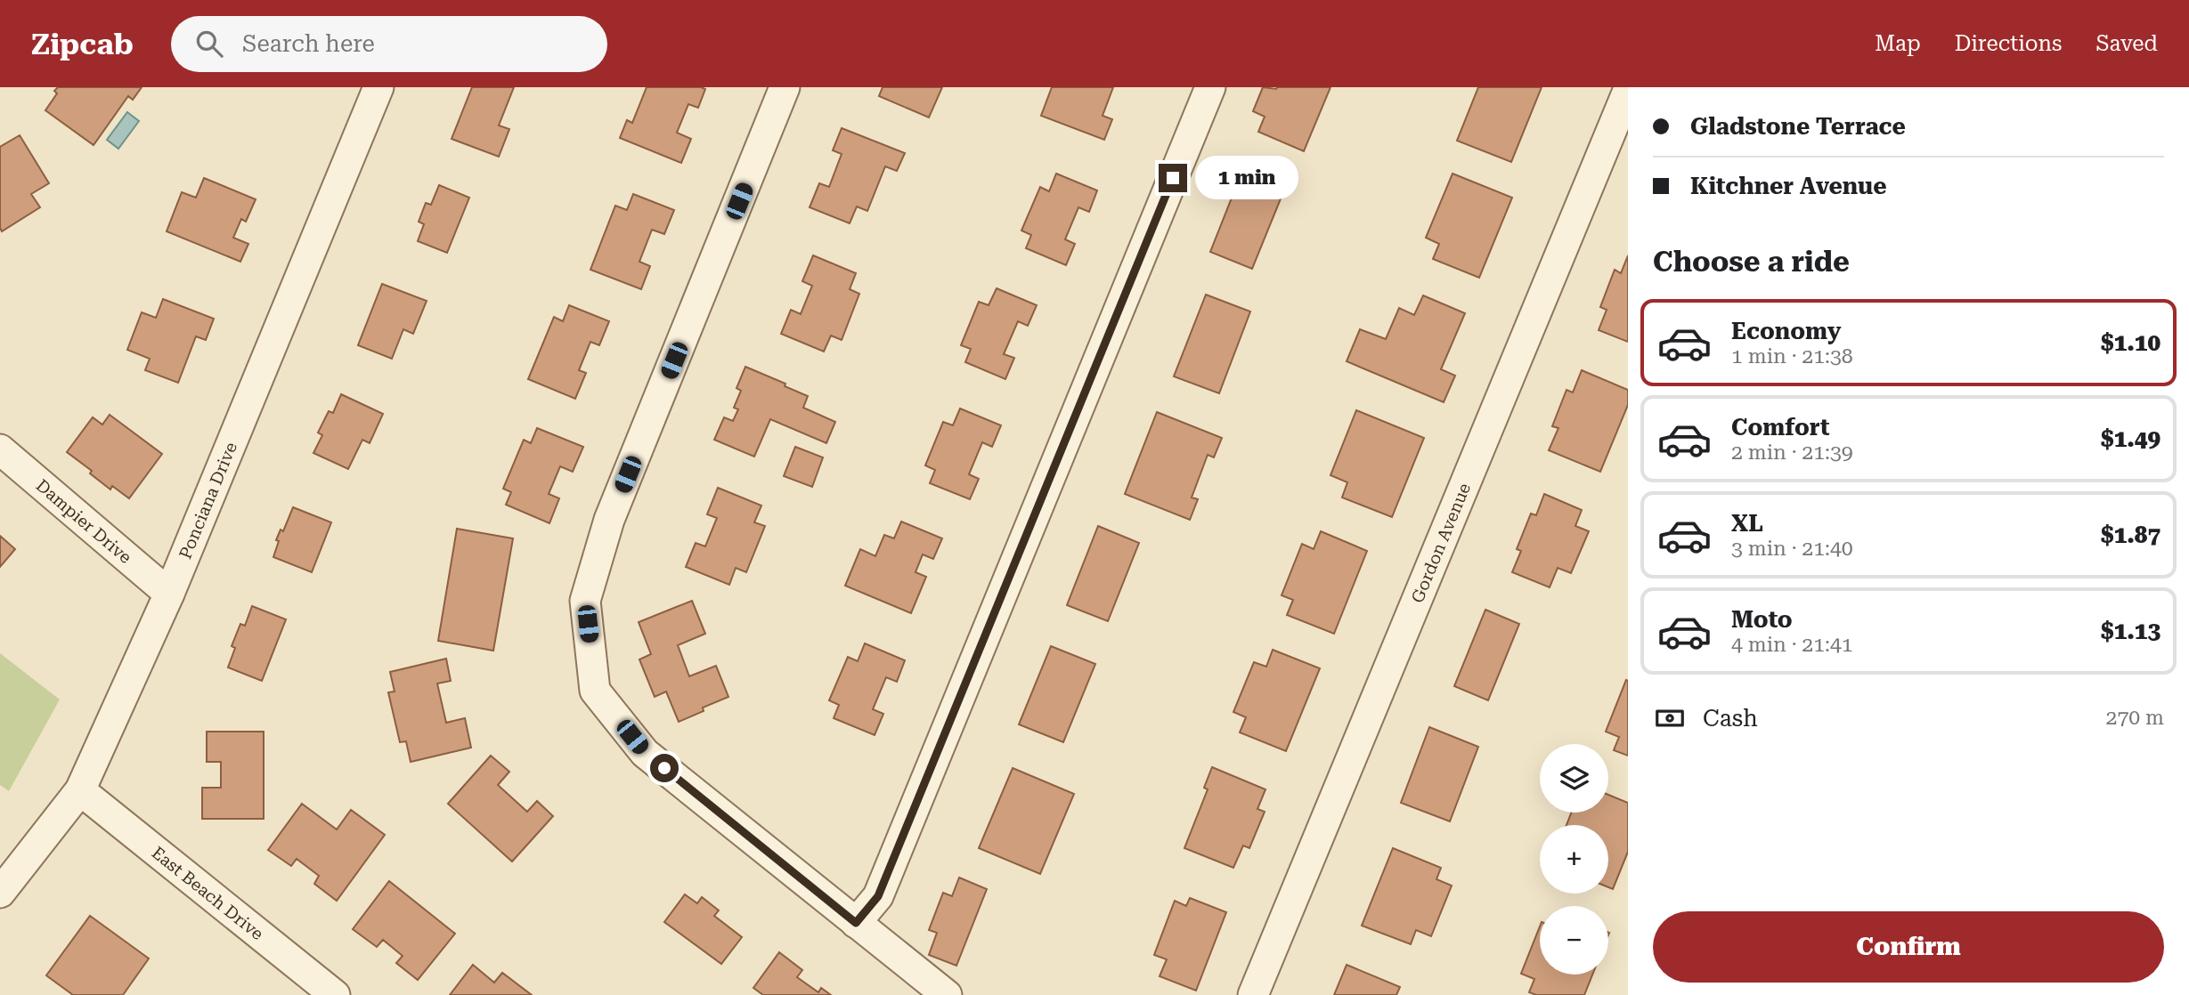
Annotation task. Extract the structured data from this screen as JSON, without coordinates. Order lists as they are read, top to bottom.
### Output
{
  "streets": {
    "street": [
      "Ponciana Drive",
      "Dampier Drive",
      "Gordon Avenue",
      "East Beach Drive"
    ]
  },
  "crossings": [
    ["Ponciana Drive", "Dampier Drive"],
    ["Ponciana Drive", "East Beach Drive"]
  ],
  "page": {
    "header": "Zipcab",
    "search": "Search here",
    "nav": ["Map", "Directions", "Saved"],
    "banner": ["Gladstone Terrace", "Kitchner Avenue"],
    "bubble": "1 min",
    "heading": "Choose a ride",
    "list": [
      {
        "name": "Economy",
        "note": "1 min · 21:38",
        "value": "$1.10"
      },
      {
        "name": "Comfort",
        "note": "2 min · 21:39",
        "value": "$1.49"
      },
      {
        "name": "XL",
        "note": "3 min · 21:40",
        "value": "$1.87"
      },
      {
        "name": "Moto",
        "note": "4 min · 21:41",
        "value": "$1.13"
      }
    ],
    "pay": ["Cash", "270 m"],
    "map_buttons": ["+", "−"],
    "buttons": "Confirm"
  }
}
